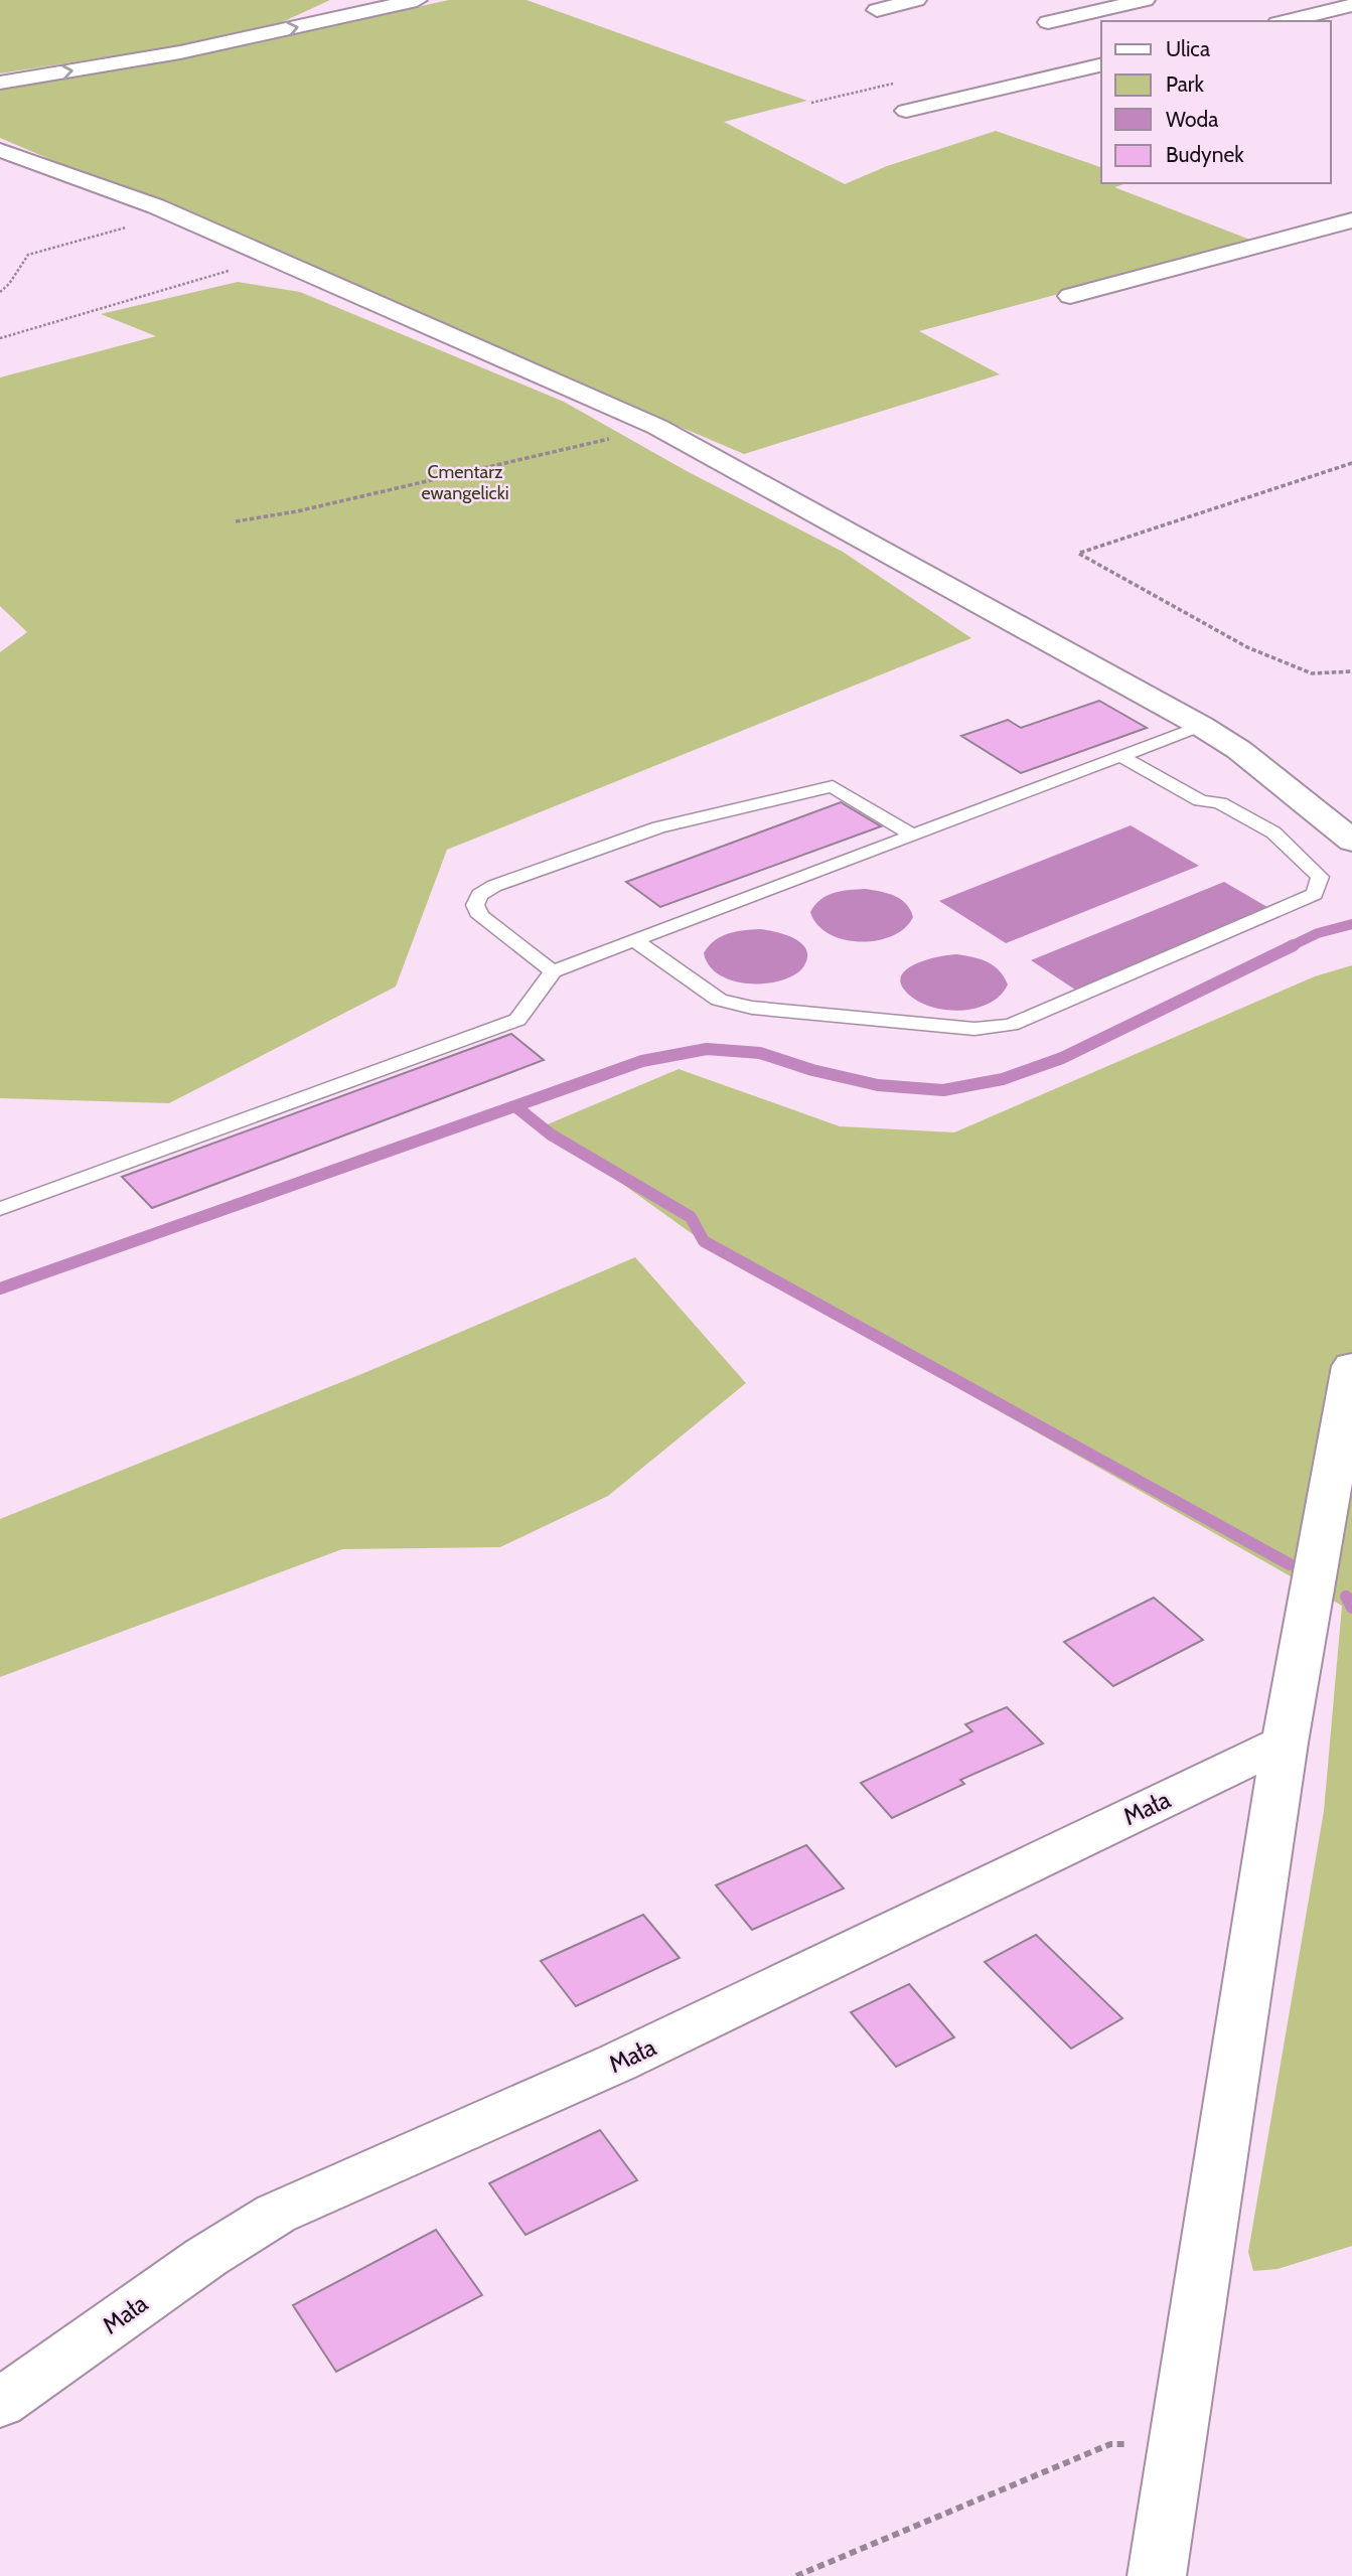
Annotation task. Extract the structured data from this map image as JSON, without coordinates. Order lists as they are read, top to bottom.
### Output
{
  "streets": {
    "street": ["Mała"]
  },
  "parks": ["Cmentarz ewangelicki"],
  "legend": [
    "Ulica",
    "Park",
    "Woda",
    "Budynek"
  ]
}
